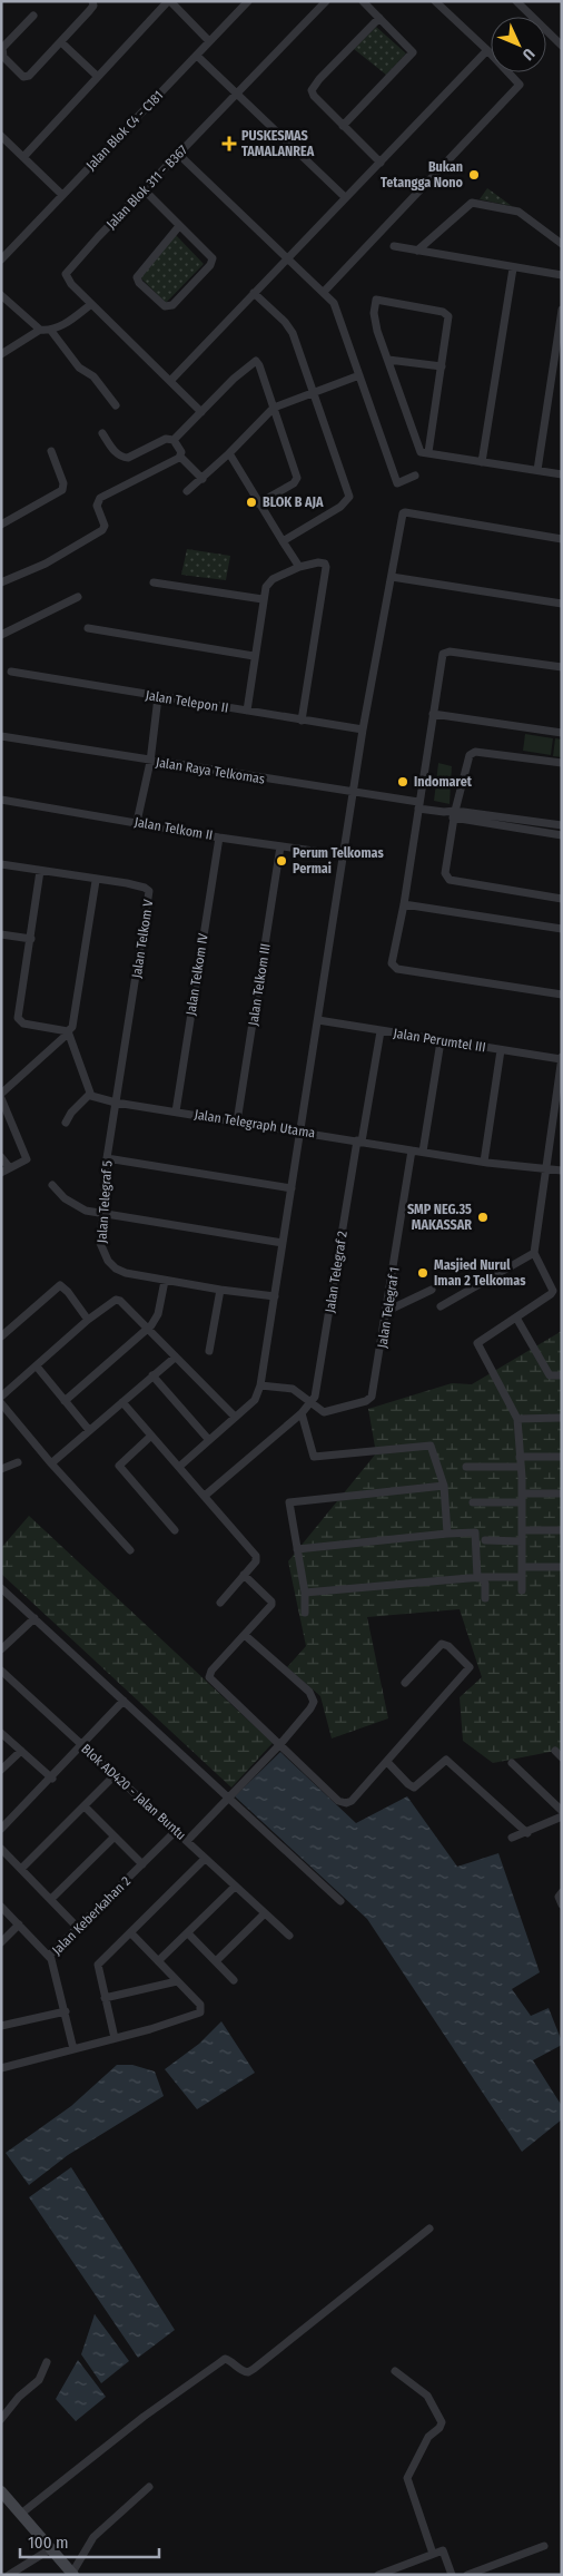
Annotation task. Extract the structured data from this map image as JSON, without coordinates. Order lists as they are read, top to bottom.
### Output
{
  "streets": {
    "street": [
      "Jalan Blok C4 - C181",
      "Jalan Blok 311 - B367",
      "Jalan Telepon II",
      "Jalan Raya Telkomas",
      "Jalan Telkom II",
      "Jalan Telkom V",
      "Jalan Telkom IV",
      "Jalan Telkom III",
      "Jalan Perumtel III",
      "Jalan Telegraph Utama",
      "Jalan Telegraf 5",
      "Jalan Telegraf 2",
      "Jalan Telegraf 1",
      "Blok AD420 - Jalan Buntu",
      "Jalan Keberkahan 2"
    ]
  },
  "crossings": [
    ["Jalan Telkom II", "Jalan Telkom IV"],
    ["Jalan Telkom II", "Jalan Telkom III"],
    ["Jalan Telkom V", "Jalan Telegraph Utama"],
    ["Jalan Telkom V", "Jalan Telegraf 5"],
    ["Jalan Telkom IV", "Jalan Telegraph Utama"],
    ["Jalan Telkom III", "Jalan Telegraph Utama"],
    ["Jalan Perumtel III", "Jalan Telegraf 2"],
    ["Jalan Telegraph Utama", "Jalan Telegraf 5"],
    ["Jalan Telegraph Utama", "Jalan Telegraf 2"],
    ["Jalan Telegraph Utama", "Jalan Telegraf 1"],
    ["Jalan Telegraf 2", "Jalan Telegraf 1"],
    ["Blok AD420 - Jalan Buntu", "Jalan Keberkahan 2"]
  ],
  "places": {
    "health": ["PUSKESMAS TAMALANREA"],
    "other": [
      "Bukan Tetangga Nono",
      "BLOK B AJA",
      "Indomaret",
      "Perum Telkomas Permai",
      "SMP NEG.35 MAKASSAR",
      "Masjied Nurul Iman 2 Telkomas"
    ]
  },
  "scale_bar": "100 m",
  "north": "bottom right"
}
